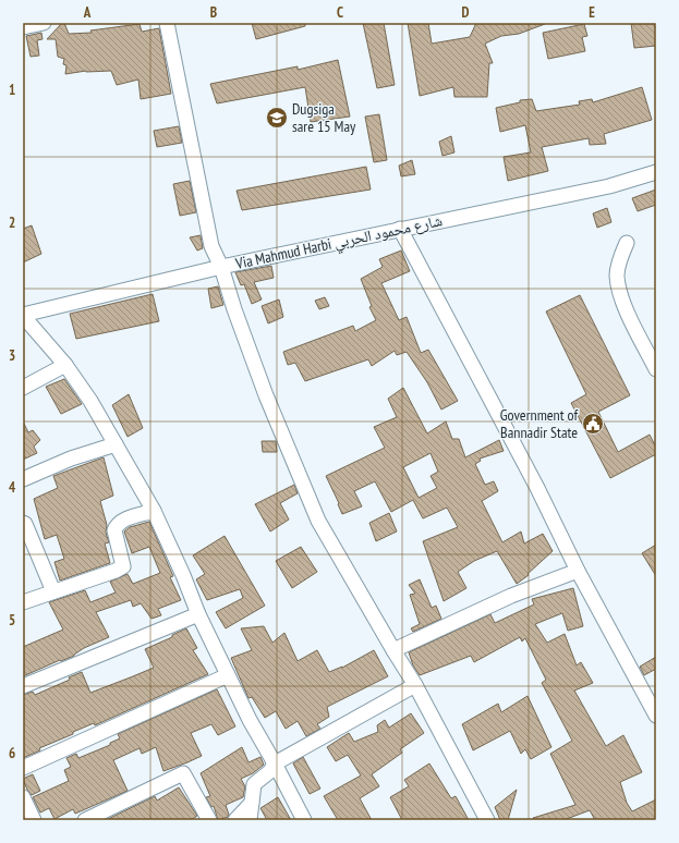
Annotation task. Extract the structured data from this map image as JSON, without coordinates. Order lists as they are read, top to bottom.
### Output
{
  "streets": {
    "street": ["Via Mahmud Harbi شارع محمود الحربي"]
  },
  "places": {
    "school or university": ["Dugsiga sare 15 May"],
    "public building": ["Government of Bannadir State"]
  },
  "grid": {
    "columns": [
      "A",
      "B",
      "C",
      "D",
      "E"
    ],
    "rows": [
      "1",
      "2",
      "3",
      "4",
      "5",
      "6"
    ]
  }
}
